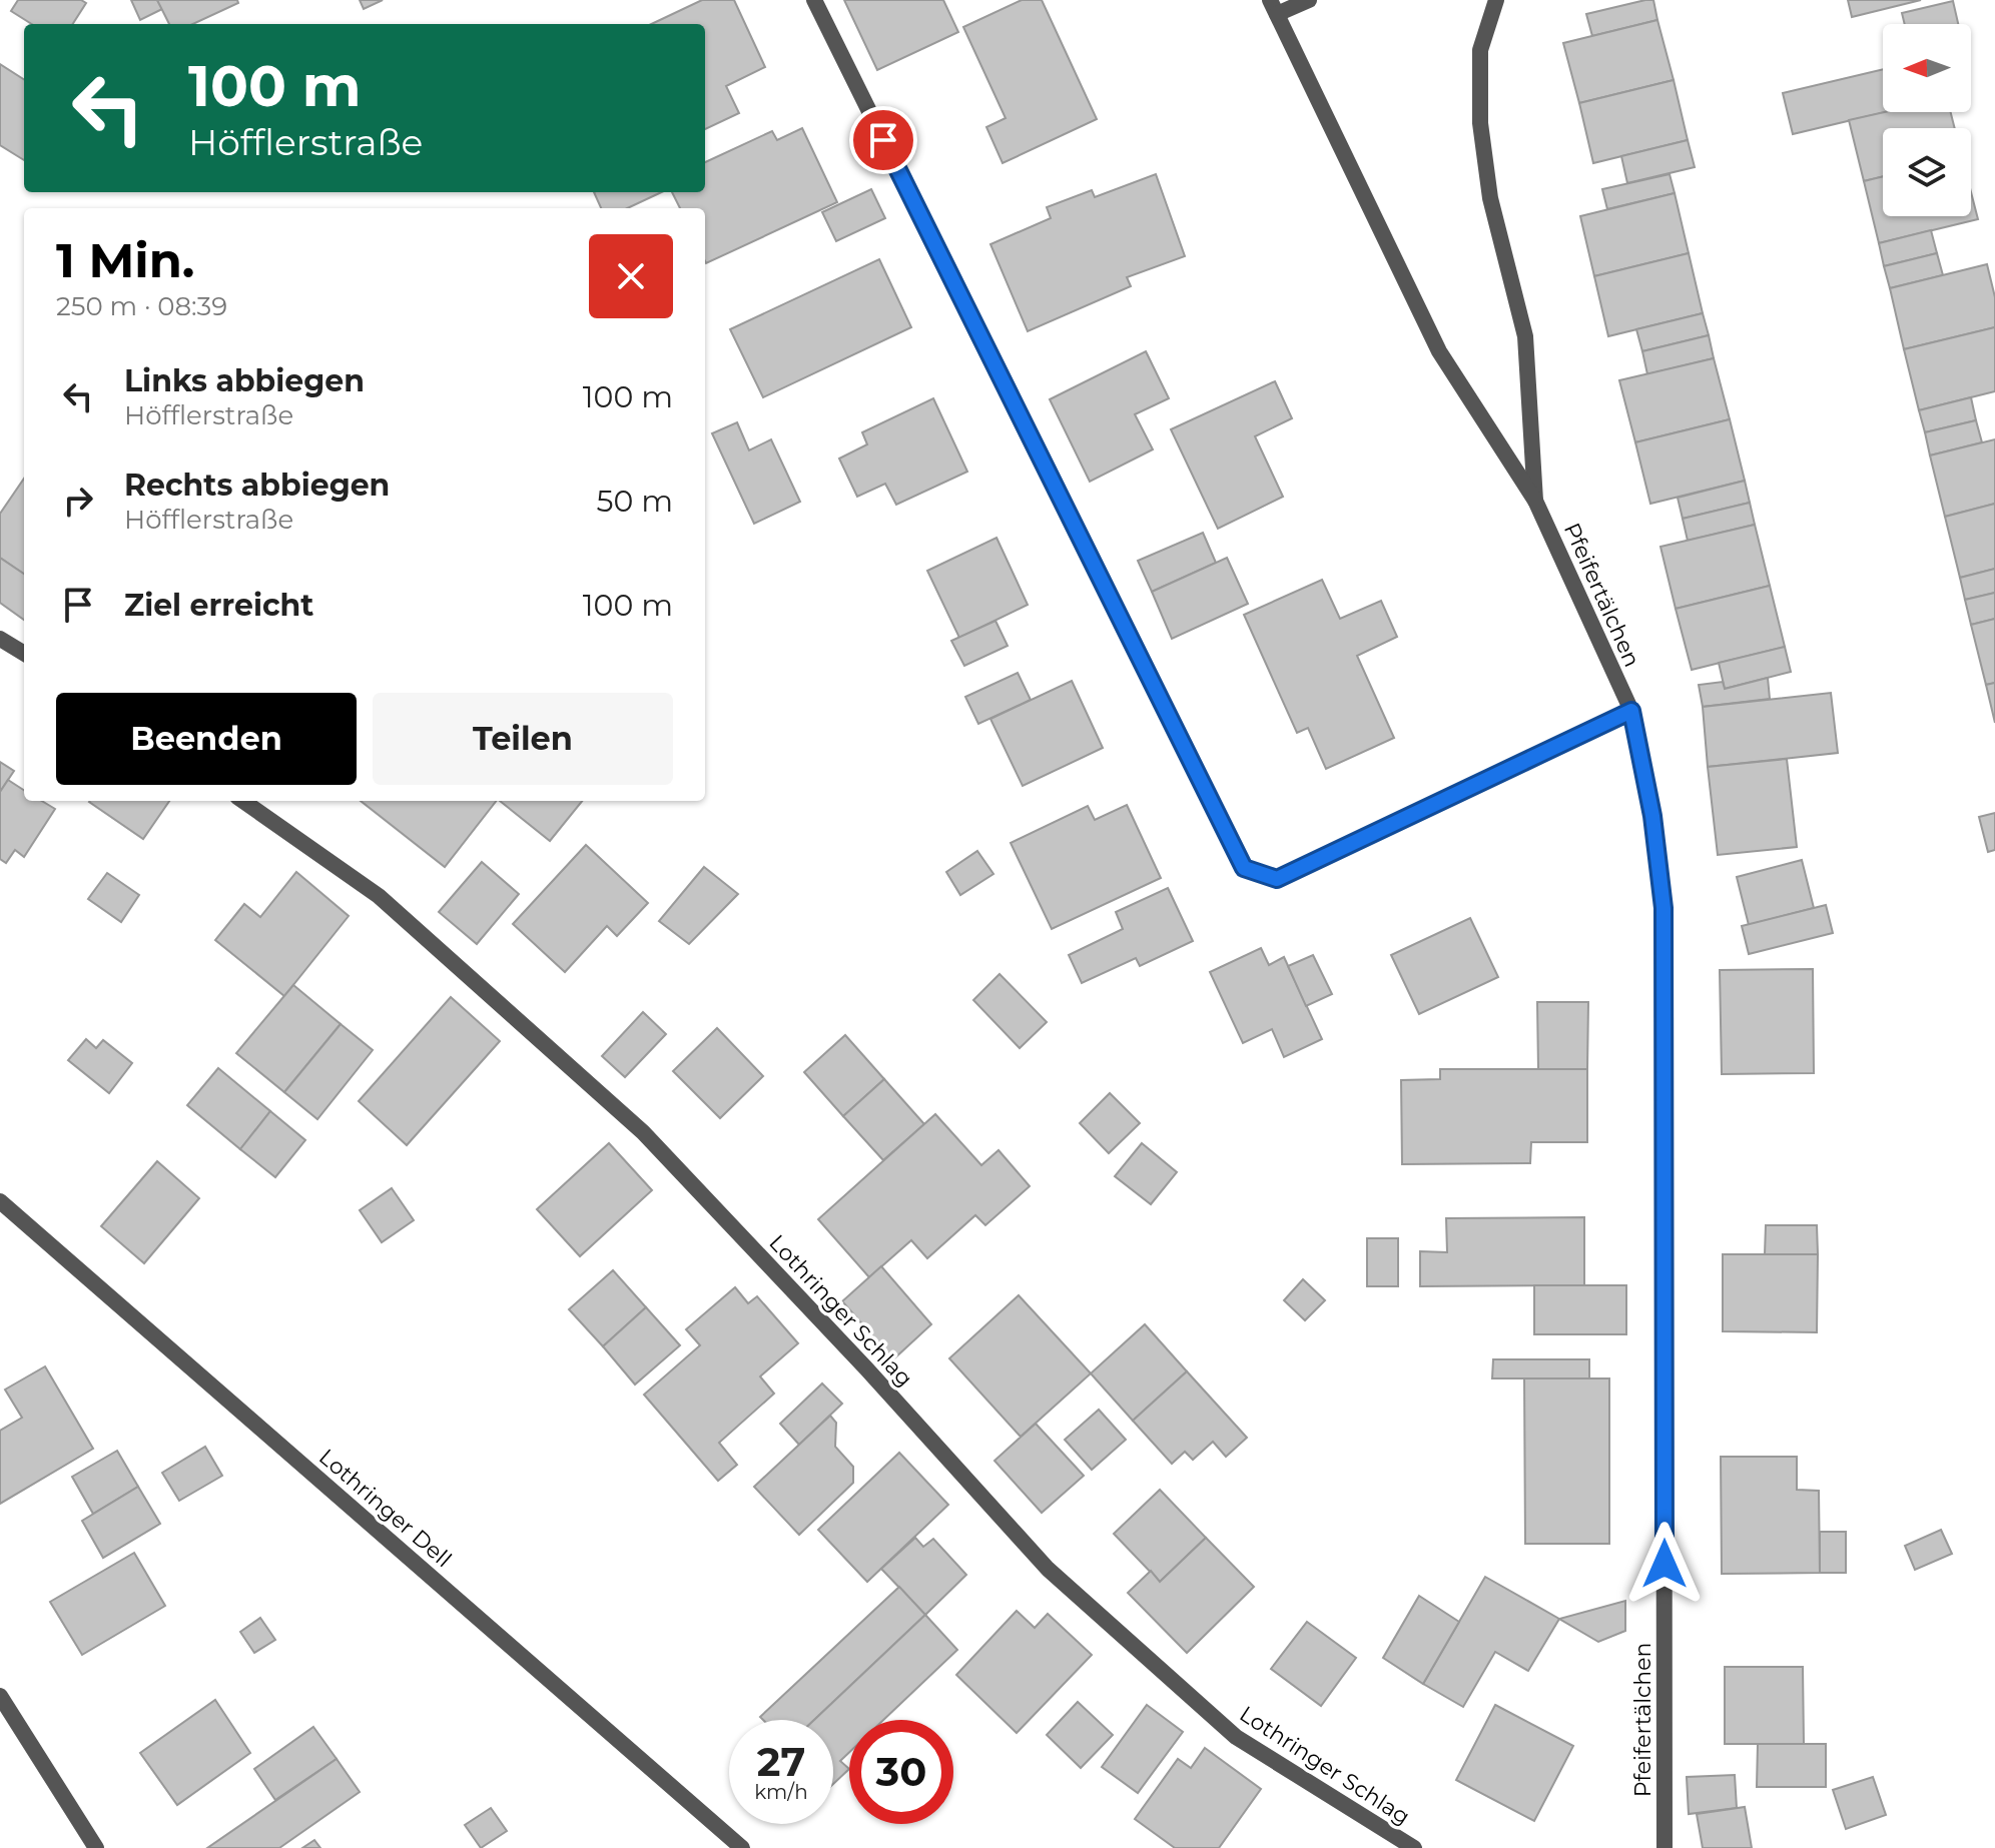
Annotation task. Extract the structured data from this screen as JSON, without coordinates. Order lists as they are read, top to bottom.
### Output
{
  "streets": {
    "street": ["Pfeifertälchen", "Lothringer Schlag", "Lothringer Dell"]
  },
  "north": "left",
  "page": {
    "turn": ["100 m", "Höfflerstraße"],
    "heading": ["1 Min.", "250 m · 08:39"],
    "list": [
      {
        "name": "Links abbiegen",
        "note": "Höfflerstraße",
        "value": "100 m"
      },
      {
        "name": "Rechts abbiegen",
        "note": "Höfflerstraße",
        "value": "50 m"
      },
      {
        "name": "Ziel erreicht",
        "value": "100 m"
      }
    ],
    "buttons": ["Beenden", "Teilen"],
    "speed": "27 km/h",
    "limit": "30"
  }
}
